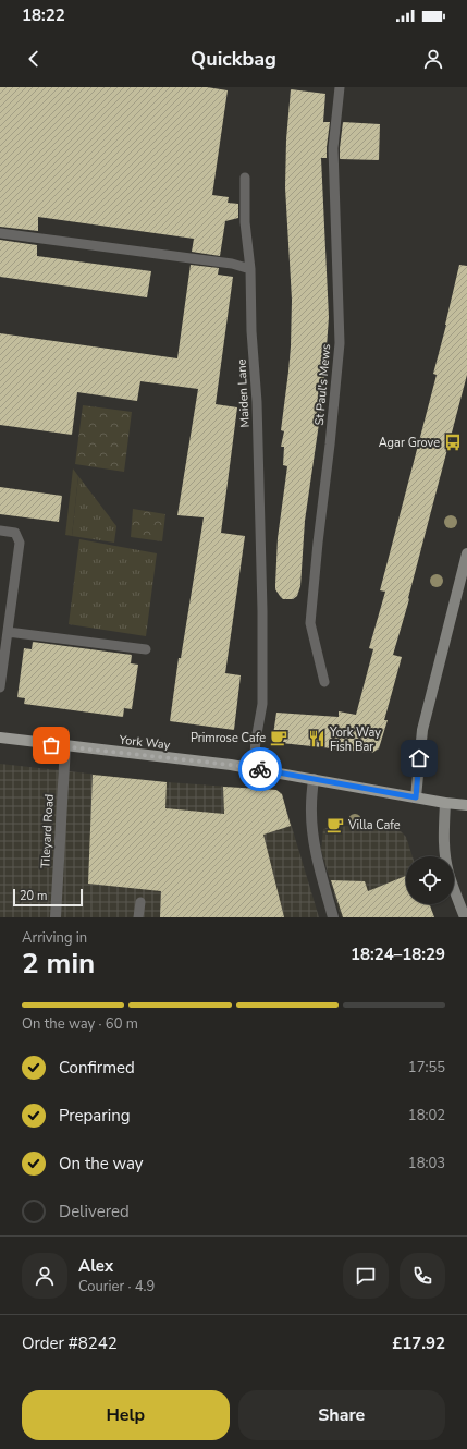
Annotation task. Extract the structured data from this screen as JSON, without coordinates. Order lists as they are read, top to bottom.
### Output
{
  "streets": {
    "main road": ["York Way"],
    "street": ["Tileyard Road"],
    "lane": ["St Paul's Mews", "Maiden Lane"]
  },
  "crossings": [
    ["Maiden Lane", "York Way"],
    ["York Way", "Tileyard Road"]
  ],
  "places": {
    "bus stop": ["Agar Grove"],
    "cafe": ["Primrose Cafe", "Villa Cafe"],
    "restaurant": ["York Way Fish Bar"]
  },
  "scale_bar": "20 m",
  "page": {
    "status": "18:22",
    "header": "Quickbag",
    "scale": "20 m",
    "heading": ["2 min", "Arriving in", "18:24–18:29"],
    "panel": [
      "Alex",
      "Courier · 4.9",
      "Order #8242",
      "£17.92"
    ],
    "bar": "On the way · 60 m",
    "list": [
      ["Confirmed", "17:55"],
      ["Preparing", "18:02"],
      ["On the way", "18:03"],
      "Delivered"
    ],
    "buttons": ["Help", "Share"]
  }
}
